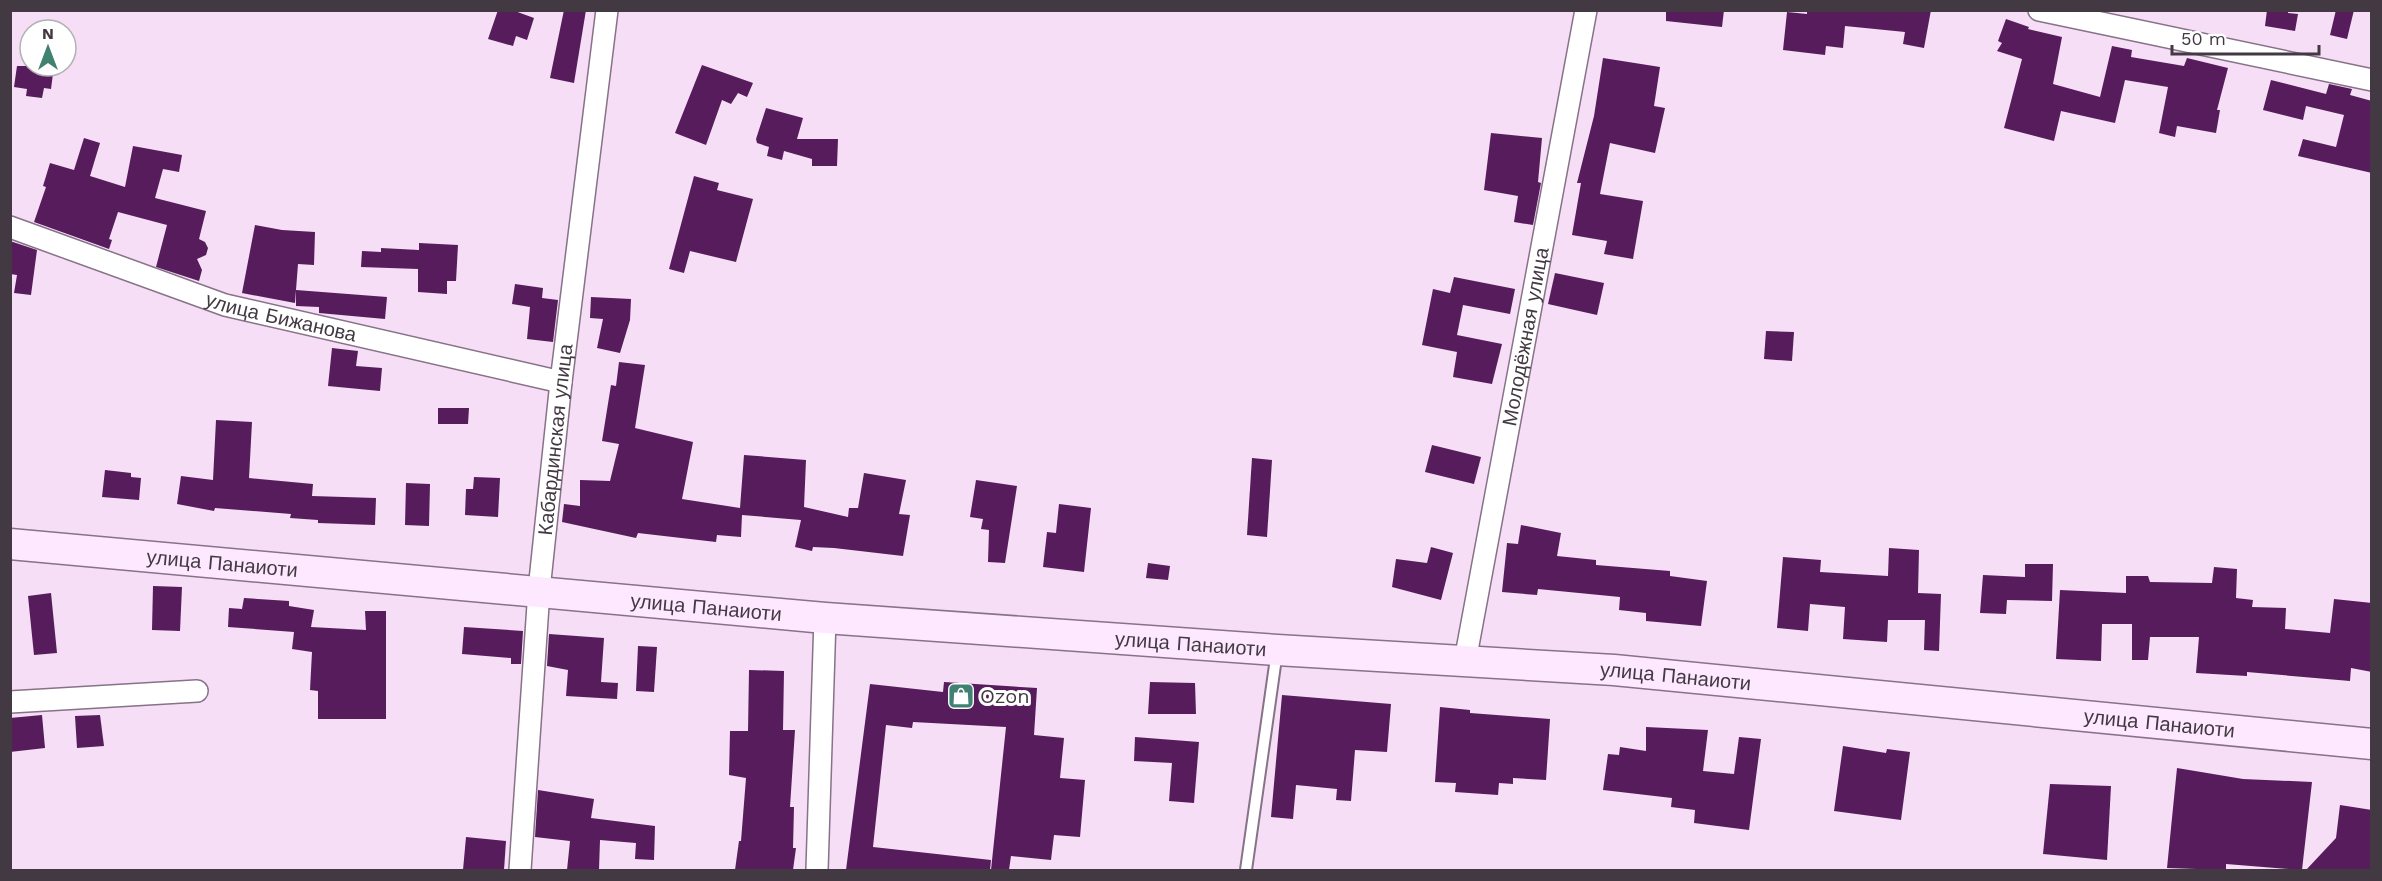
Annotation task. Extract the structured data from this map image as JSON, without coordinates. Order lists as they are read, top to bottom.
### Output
{
  "streets": {
    "street": [
      "улица Бижанова",
      "Молодёжная улица",
      "Кабардинская улица",
      "улица Панаиоти"
    ]
  },
  "crossings": [
    ["улица Бижанова", "Кабардинская улица"],
    ["Молодёжная улица", "улица Панаиоти"],
    ["Кабардинская улица", "улица Панаиоти"]
  ],
  "places": {
    "shop": ["Ozon"]
  },
  "scale_bar": "50 m",
  "north": "top"
}
